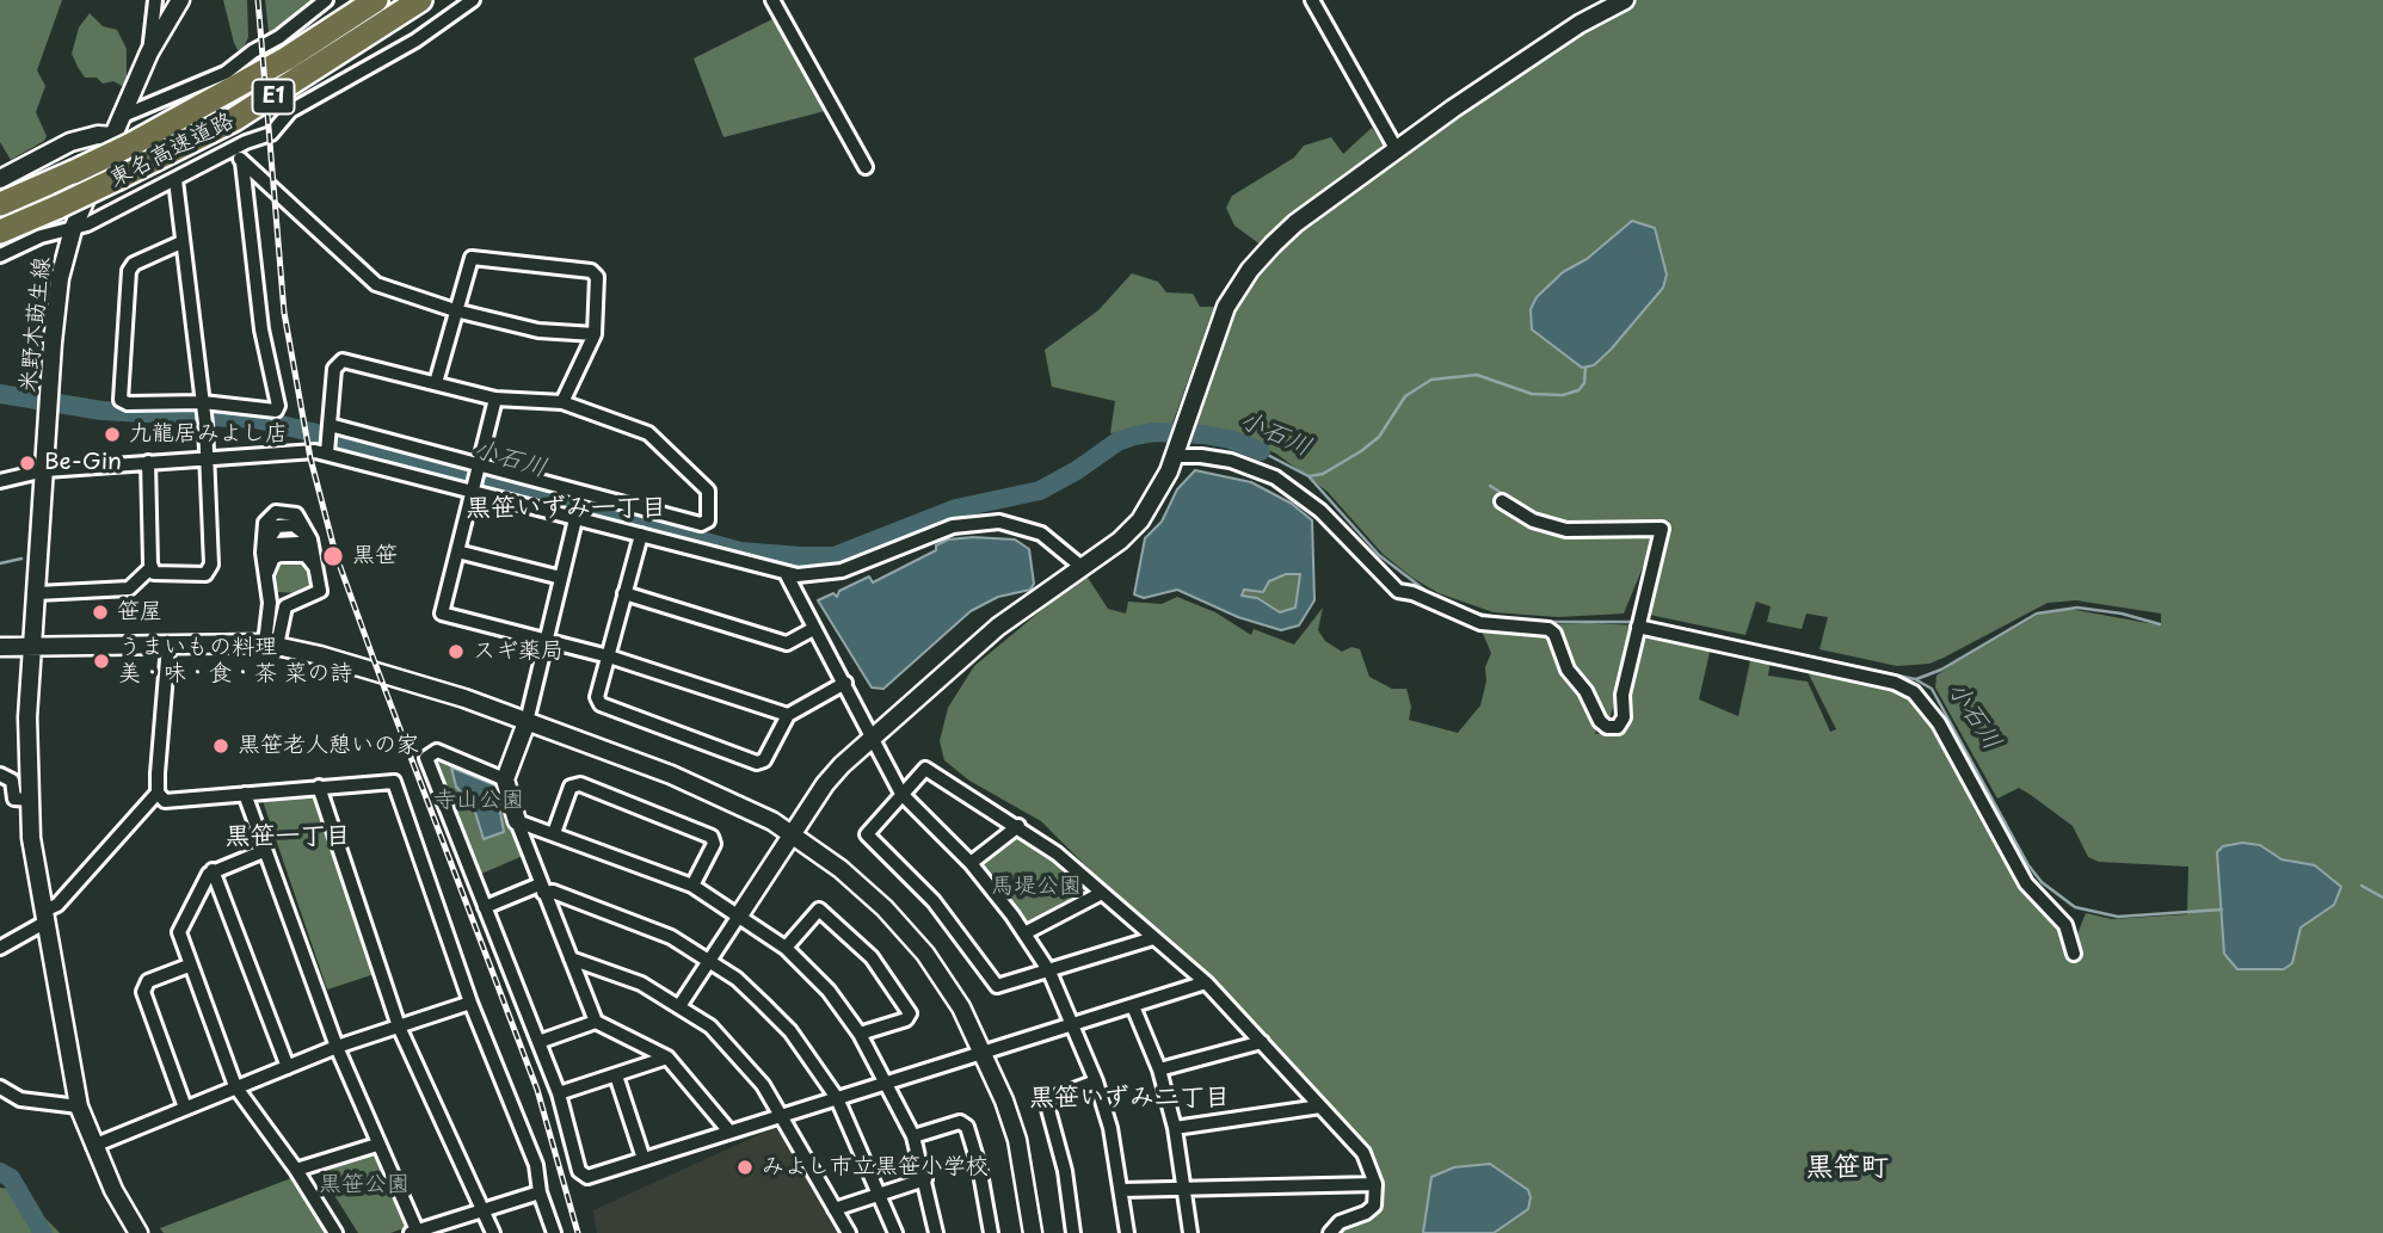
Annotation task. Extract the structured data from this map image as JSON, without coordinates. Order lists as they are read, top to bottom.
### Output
{
  "streets": {
    "highway": ["E1", "東名高速道路"],
    "street": ["米野木莇生線"]
  },
  "crossings": [
    ["東名高速道路", "米野木莇生線"]
  ],
  "districts": [
    "黒笹いずみ一丁目",
    "黒笹一丁目",
    "黒笹いずみ二丁目",
    "黒笹町"
  ],
  "water": ["小石川"],
  "parks": ["寺山公園", "馬堤公園", "黒笹公園"],
  "places": [
    "九龍居みよし店",
    "Be-Gin",
    "黒笹",
    "笹屋",
    "スギ薬局",
    "うまいもの料理 美・味・食・茶 菜の詩",
    "黒笹老人憩いの家",
    "みよし市立黒笹小学校"
  ]
}
